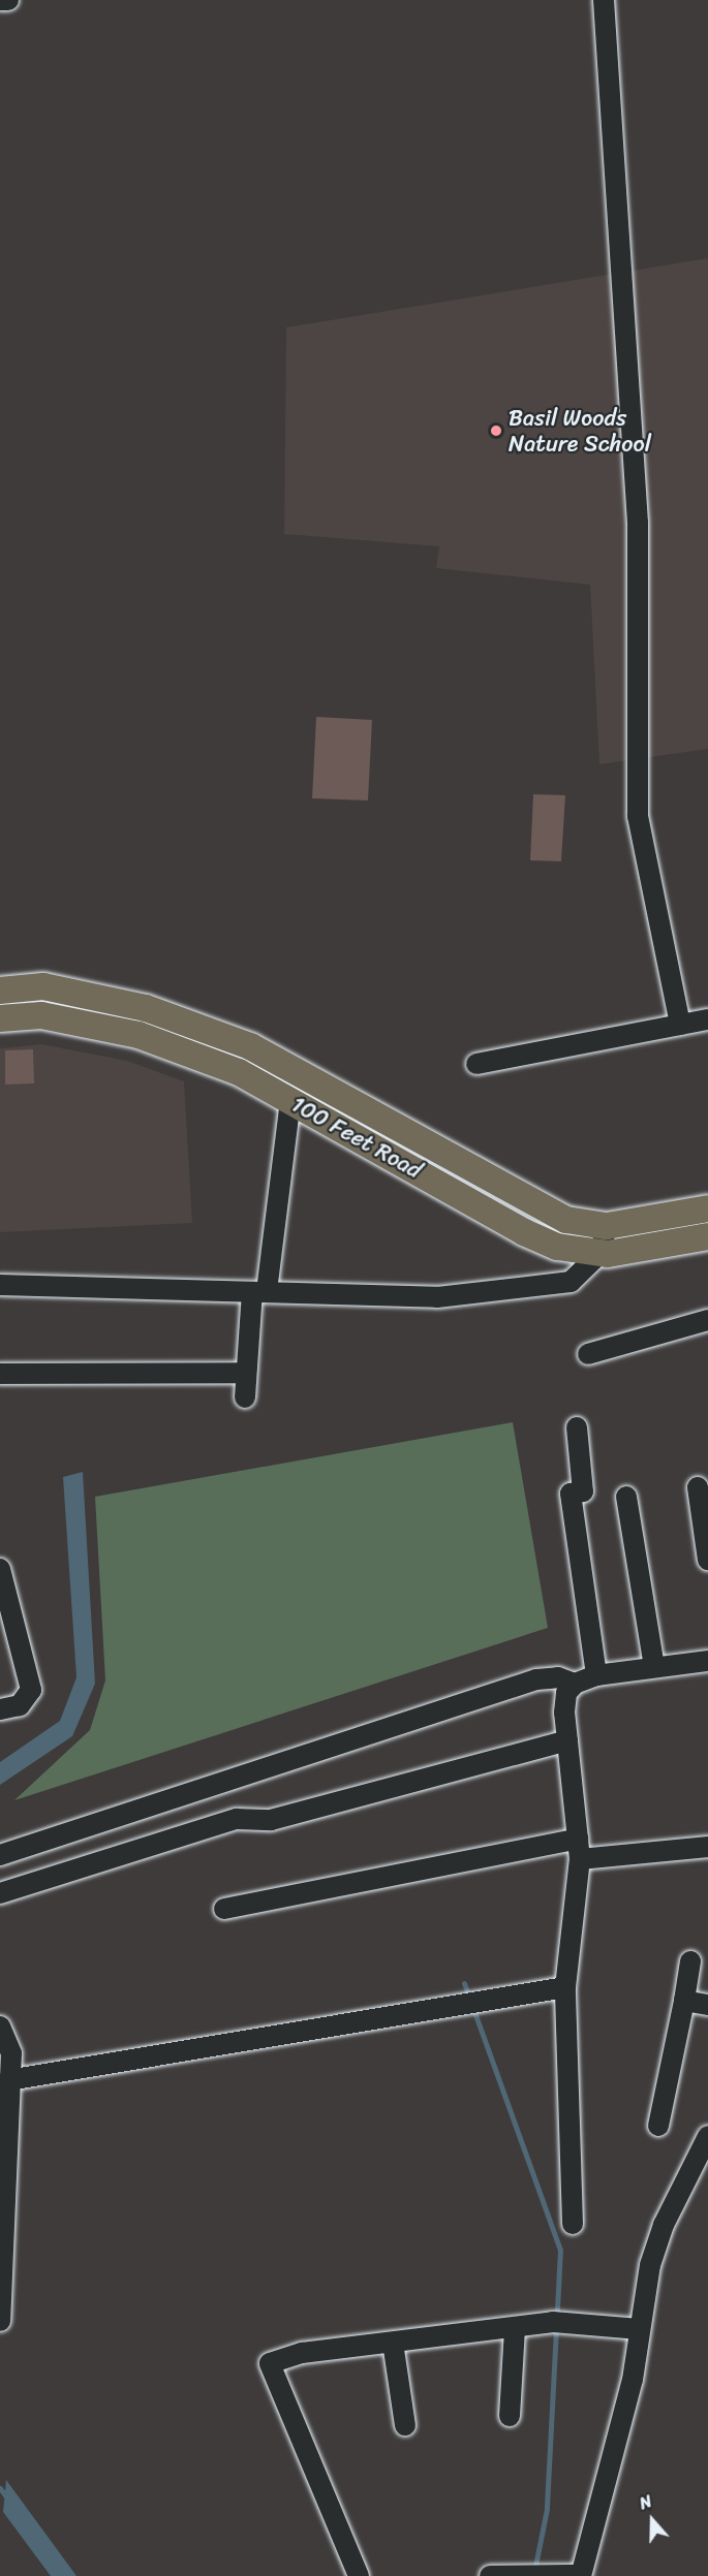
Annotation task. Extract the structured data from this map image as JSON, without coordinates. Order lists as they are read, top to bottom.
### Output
{
  "streets": {
    "main road": ["100 Feet Road"]
  },
  "places": ["Basil Woods Nature School"],
  "north": "top"
}
